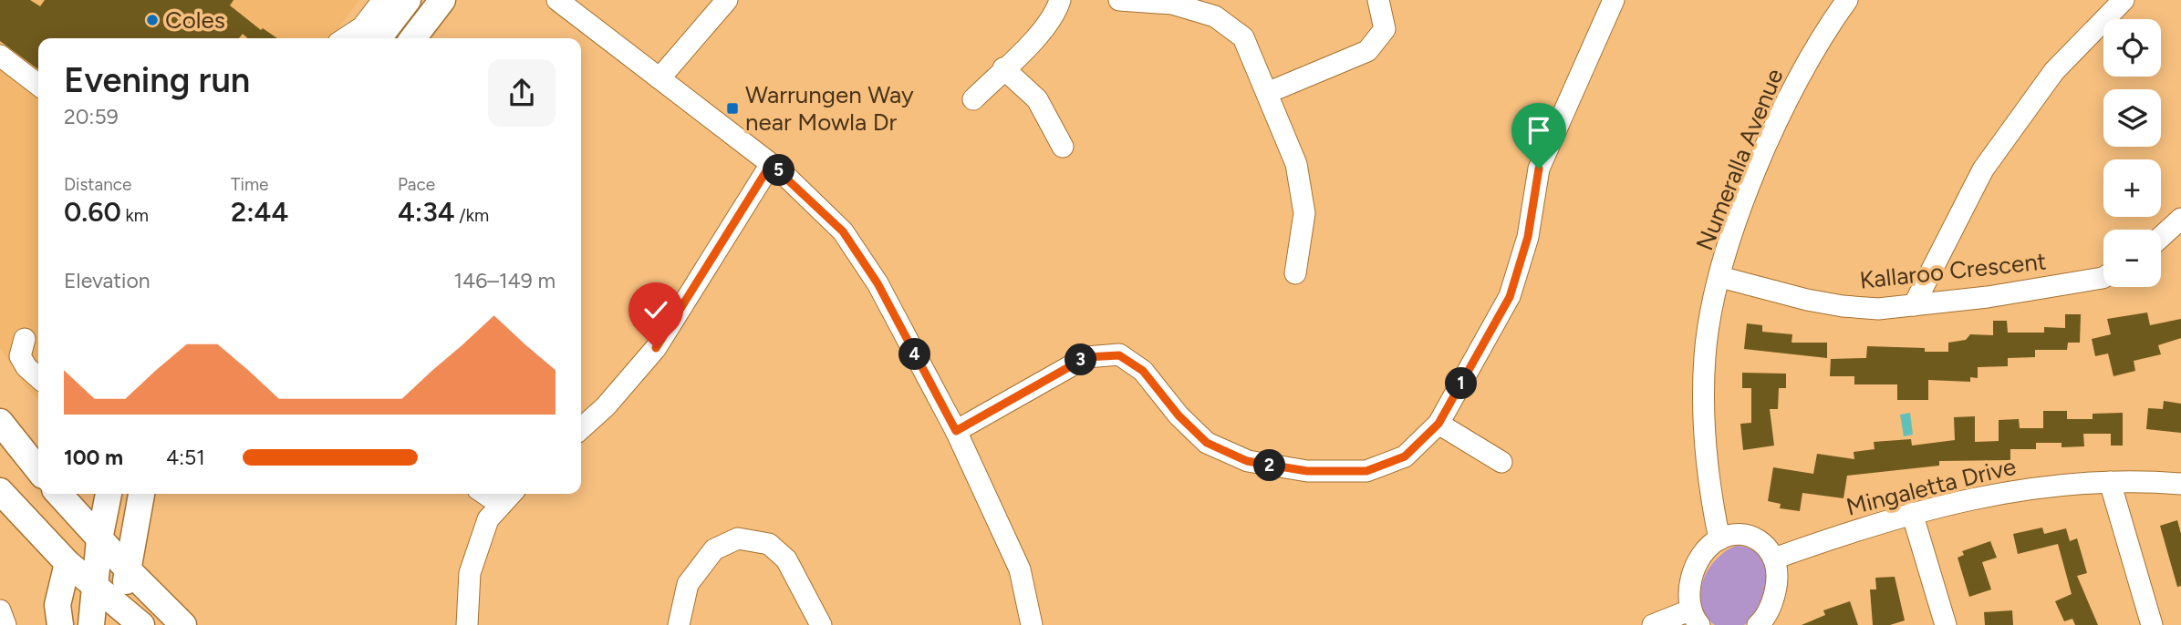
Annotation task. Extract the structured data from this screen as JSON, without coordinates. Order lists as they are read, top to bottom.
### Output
{
  "streets": {
    "street": ["Numeralla Avenue", "Kallaroo Crescent", "Mingaletta Drive"]
  },
  "crossings": [
    ["Numeralla Avenue", "Kallaroo Crescent"]
  ],
  "places": {
    "other": ["Coles"],
    "transit": ["Warrungen Way near Mowla Dr"]
  },
  "page": {
    "map_buttons": ["+", "−"],
    "heading": ["Evening run", "20:59"],
    "stats": [
      ["Distance", "0.60 km"],
      ["Time", "2:44"],
      ["Pace", "4:34 /km"]
    ],
    "pins": [
      "5",
      "4",
      "3",
      "1",
      "2"
    ],
    "chart": ["Elevation", "146–149 m"],
    "list": [
      {
        "name": "100 m",
        "note": "4:51"
      }
    ]
  }
}
